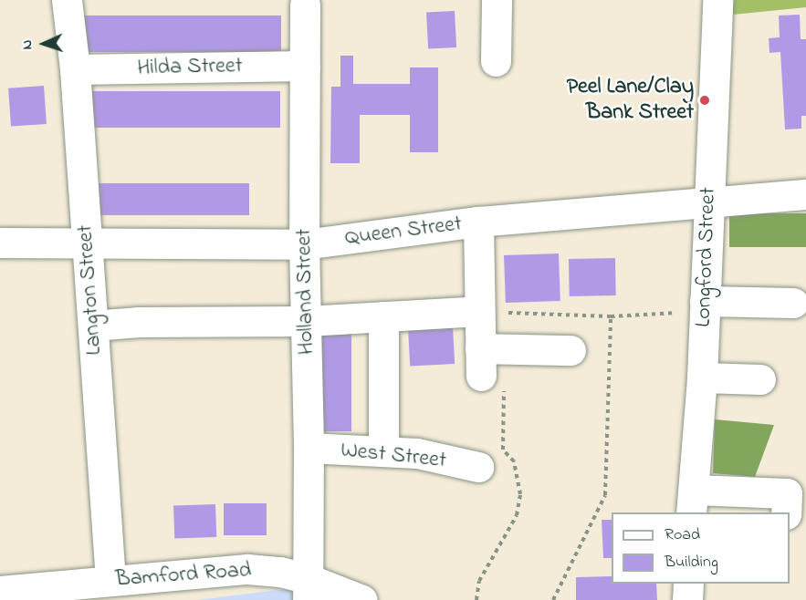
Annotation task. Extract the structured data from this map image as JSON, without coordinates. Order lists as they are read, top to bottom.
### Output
{
  "streets": {
    "street": [
      "Hilda Street",
      "Queen Street",
      "Longford Street",
      "Langton Street",
      "Holland Street",
      "West Street",
      "Bamford Road"
    ]
  },
  "crossings": [
    ["Hilda Street", "Langton Street"],
    ["Hilda Street", "Holland Street"],
    ["Queen Street", "Longford Street"],
    ["Queen Street", "Langton Street"],
    ["Queen Street", "Holland Street"],
    ["Langton Street", "Bamford Road"],
    ["Holland Street", "West Street"],
    ["Holland Street", "Bamford Road"]
  ],
  "places": ["Peel Lane/Clay Bank Street"],
  "legend": ["Road", "Building"],
  "north": "left"
}
